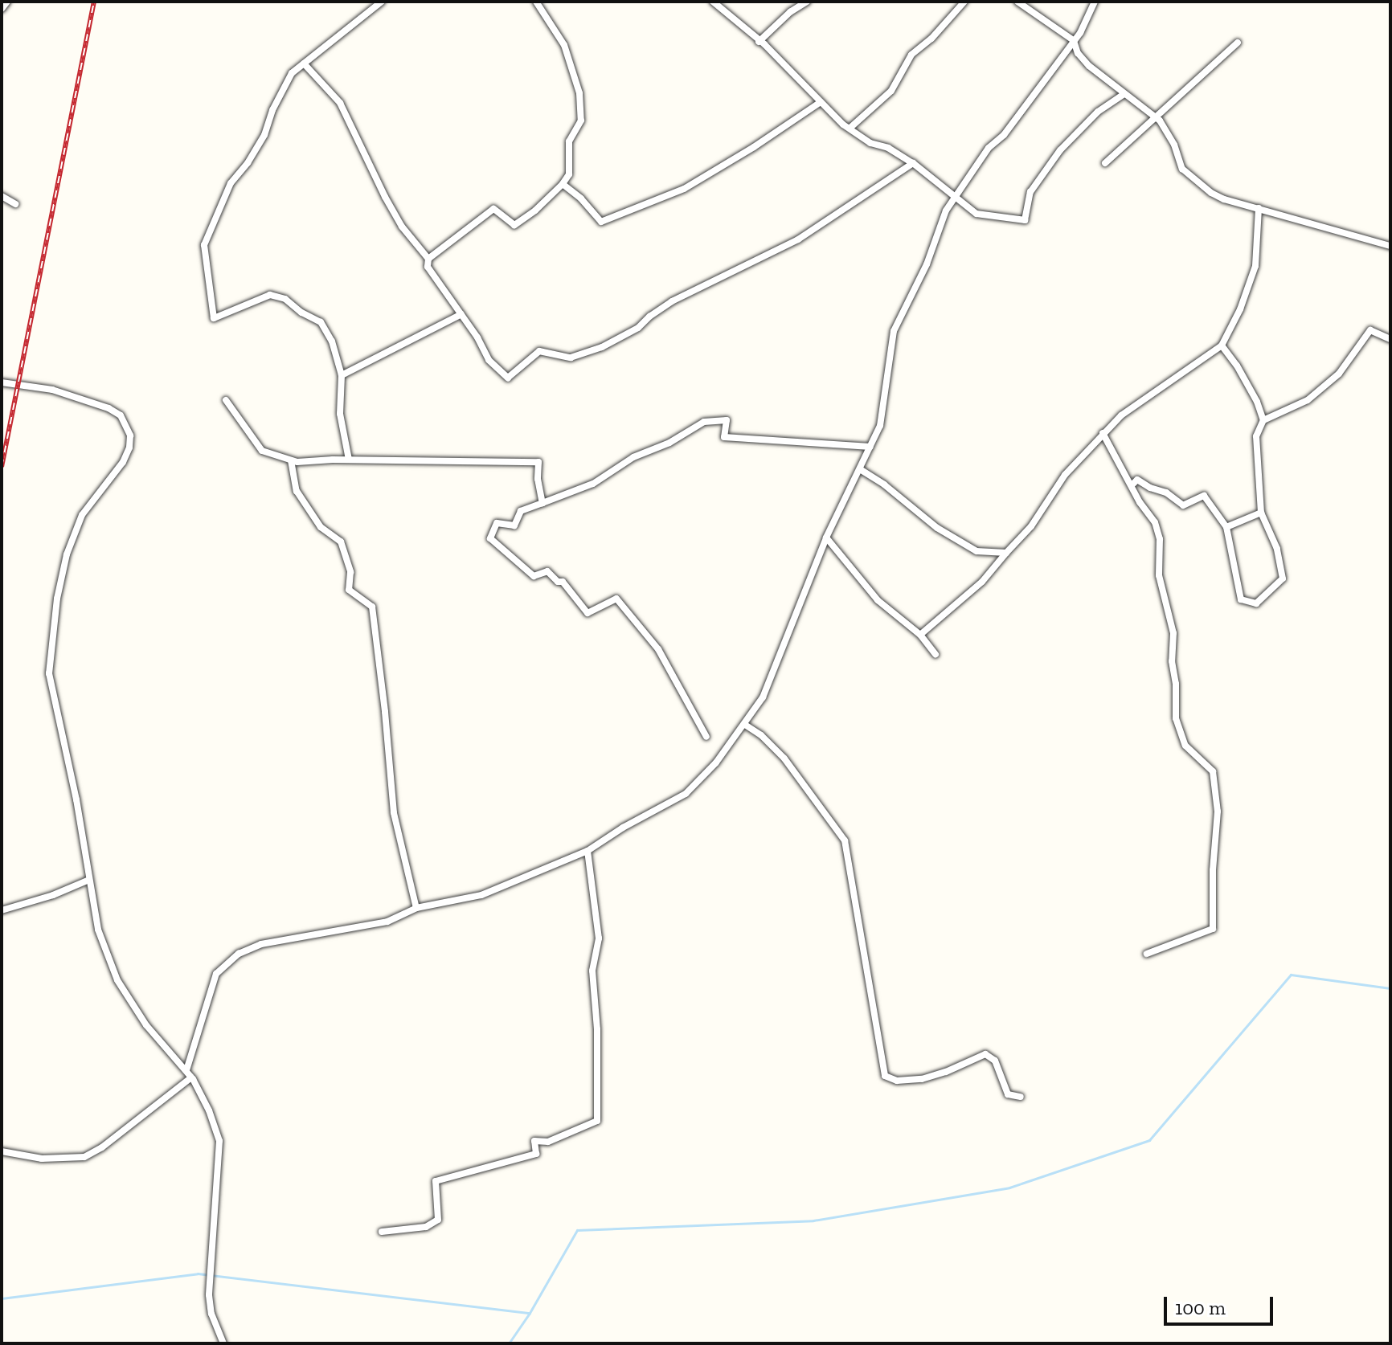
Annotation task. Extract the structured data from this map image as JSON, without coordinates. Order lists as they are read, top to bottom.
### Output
{
  "scale_bar": "100 m"
}
